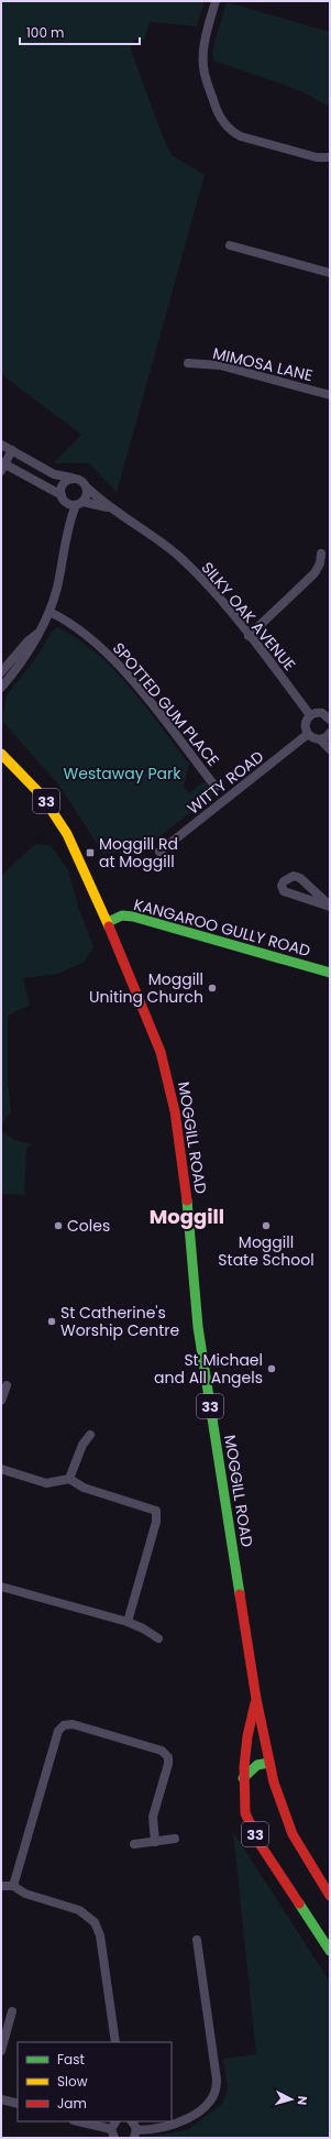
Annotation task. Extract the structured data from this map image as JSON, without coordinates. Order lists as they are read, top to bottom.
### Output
{
  "streets": {
    "main road": ["33", "KANGAROO GULLY ROAD", "MOGGILL ROAD"],
    "street": [
      "MIMOSA LANE",
      "SILKY OAK AVENUE",
      "SPOTTED GUM PLACE",
      "WITTY ROAD"
    ]
  },
  "crossings": [
    ["KANGAROO GULLY ROAD", "MOGGILL ROAD"]
  ],
  "districts": ["Moggill"],
  "parks": ["Westaway Park"],
  "places": {
    "transit": ["Moggill Rd at Moggill"],
    "other": [
      "Moggill Uniting Church",
      "Coles",
      "Moggill State School",
      "St Catherine's Worship Centre",
      "St Michael and All Angels"
    ]
  },
  "legend": ["Fast", "Slow", "Jam"],
  "scale_bar": "100 m",
  "north": "right"
}
